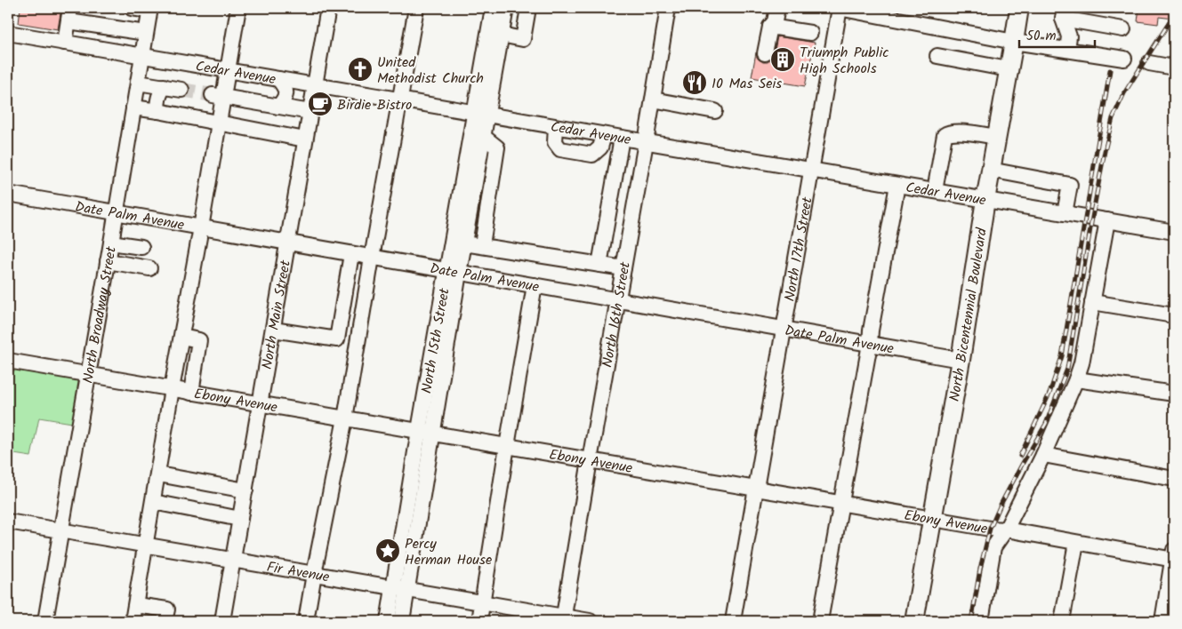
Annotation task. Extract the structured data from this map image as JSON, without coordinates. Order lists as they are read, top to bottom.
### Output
{
  "streets": {
    "main road": ["North Bicentennial Boulevard"],
    "street": [
      "Cedar Avenue",
      "Date Palm Avenue",
      "North 17th Street",
      "North Broadway Street",
      "North Main Street",
      "North 16th Street",
      "North 15th Street",
      "Ebony Avenue",
      "Fir Avenue"
    ]
  },
  "crossings": [
    ["Cedar Avenue", "North 17th Street"],
    ["Cedar Avenue", "North Broadway Street"],
    ["Cedar Avenue", "North Main Street"],
    ["Cedar Avenue", "North 16th Street"],
    ["Cedar Avenue", "North Bicentennial Boulevard"],
    ["Cedar Avenue", "North 15th Street"],
    ["Date Palm Avenue", "North 17th Street"],
    ["Date Palm Avenue", "North Broadway Street"],
    ["Date Palm Avenue", "North Main Street"],
    ["Date Palm Avenue", "North 16th Street"],
    ["Date Palm Avenue", "North Bicentennial Boulevard"],
    ["Date Palm Avenue", "North 15th Street"],
    ["North 17th Street", "Ebony Avenue"],
    ["North Broadway Street", "Ebony Avenue"],
    ["North Broadway Street", "Fir Avenue"],
    ["North Main Street", "Ebony Avenue"],
    ["North Main Street", "Fir Avenue"],
    ["North 16th Street", "Ebony Avenue"],
    ["North 16th Street", "Fir Avenue"],
    ["North Bicentennial Boulevard", "Ebony Avenue"],
    ["North 15th Street", "Ebony Avenue"],
    ["North 15th Street", "Fir Avenue"]
  ],
  "places": {
    "building": ["Triumph Public High Schools"],
    "church": ["United Methodist Church"],
    "restaurant": ["10 Mas Seis"],
    "cafe": ["Birdie Bistro"],
    "place": ["Percy Herman House"]
  },
  "scale_bar": "50 m"
}
